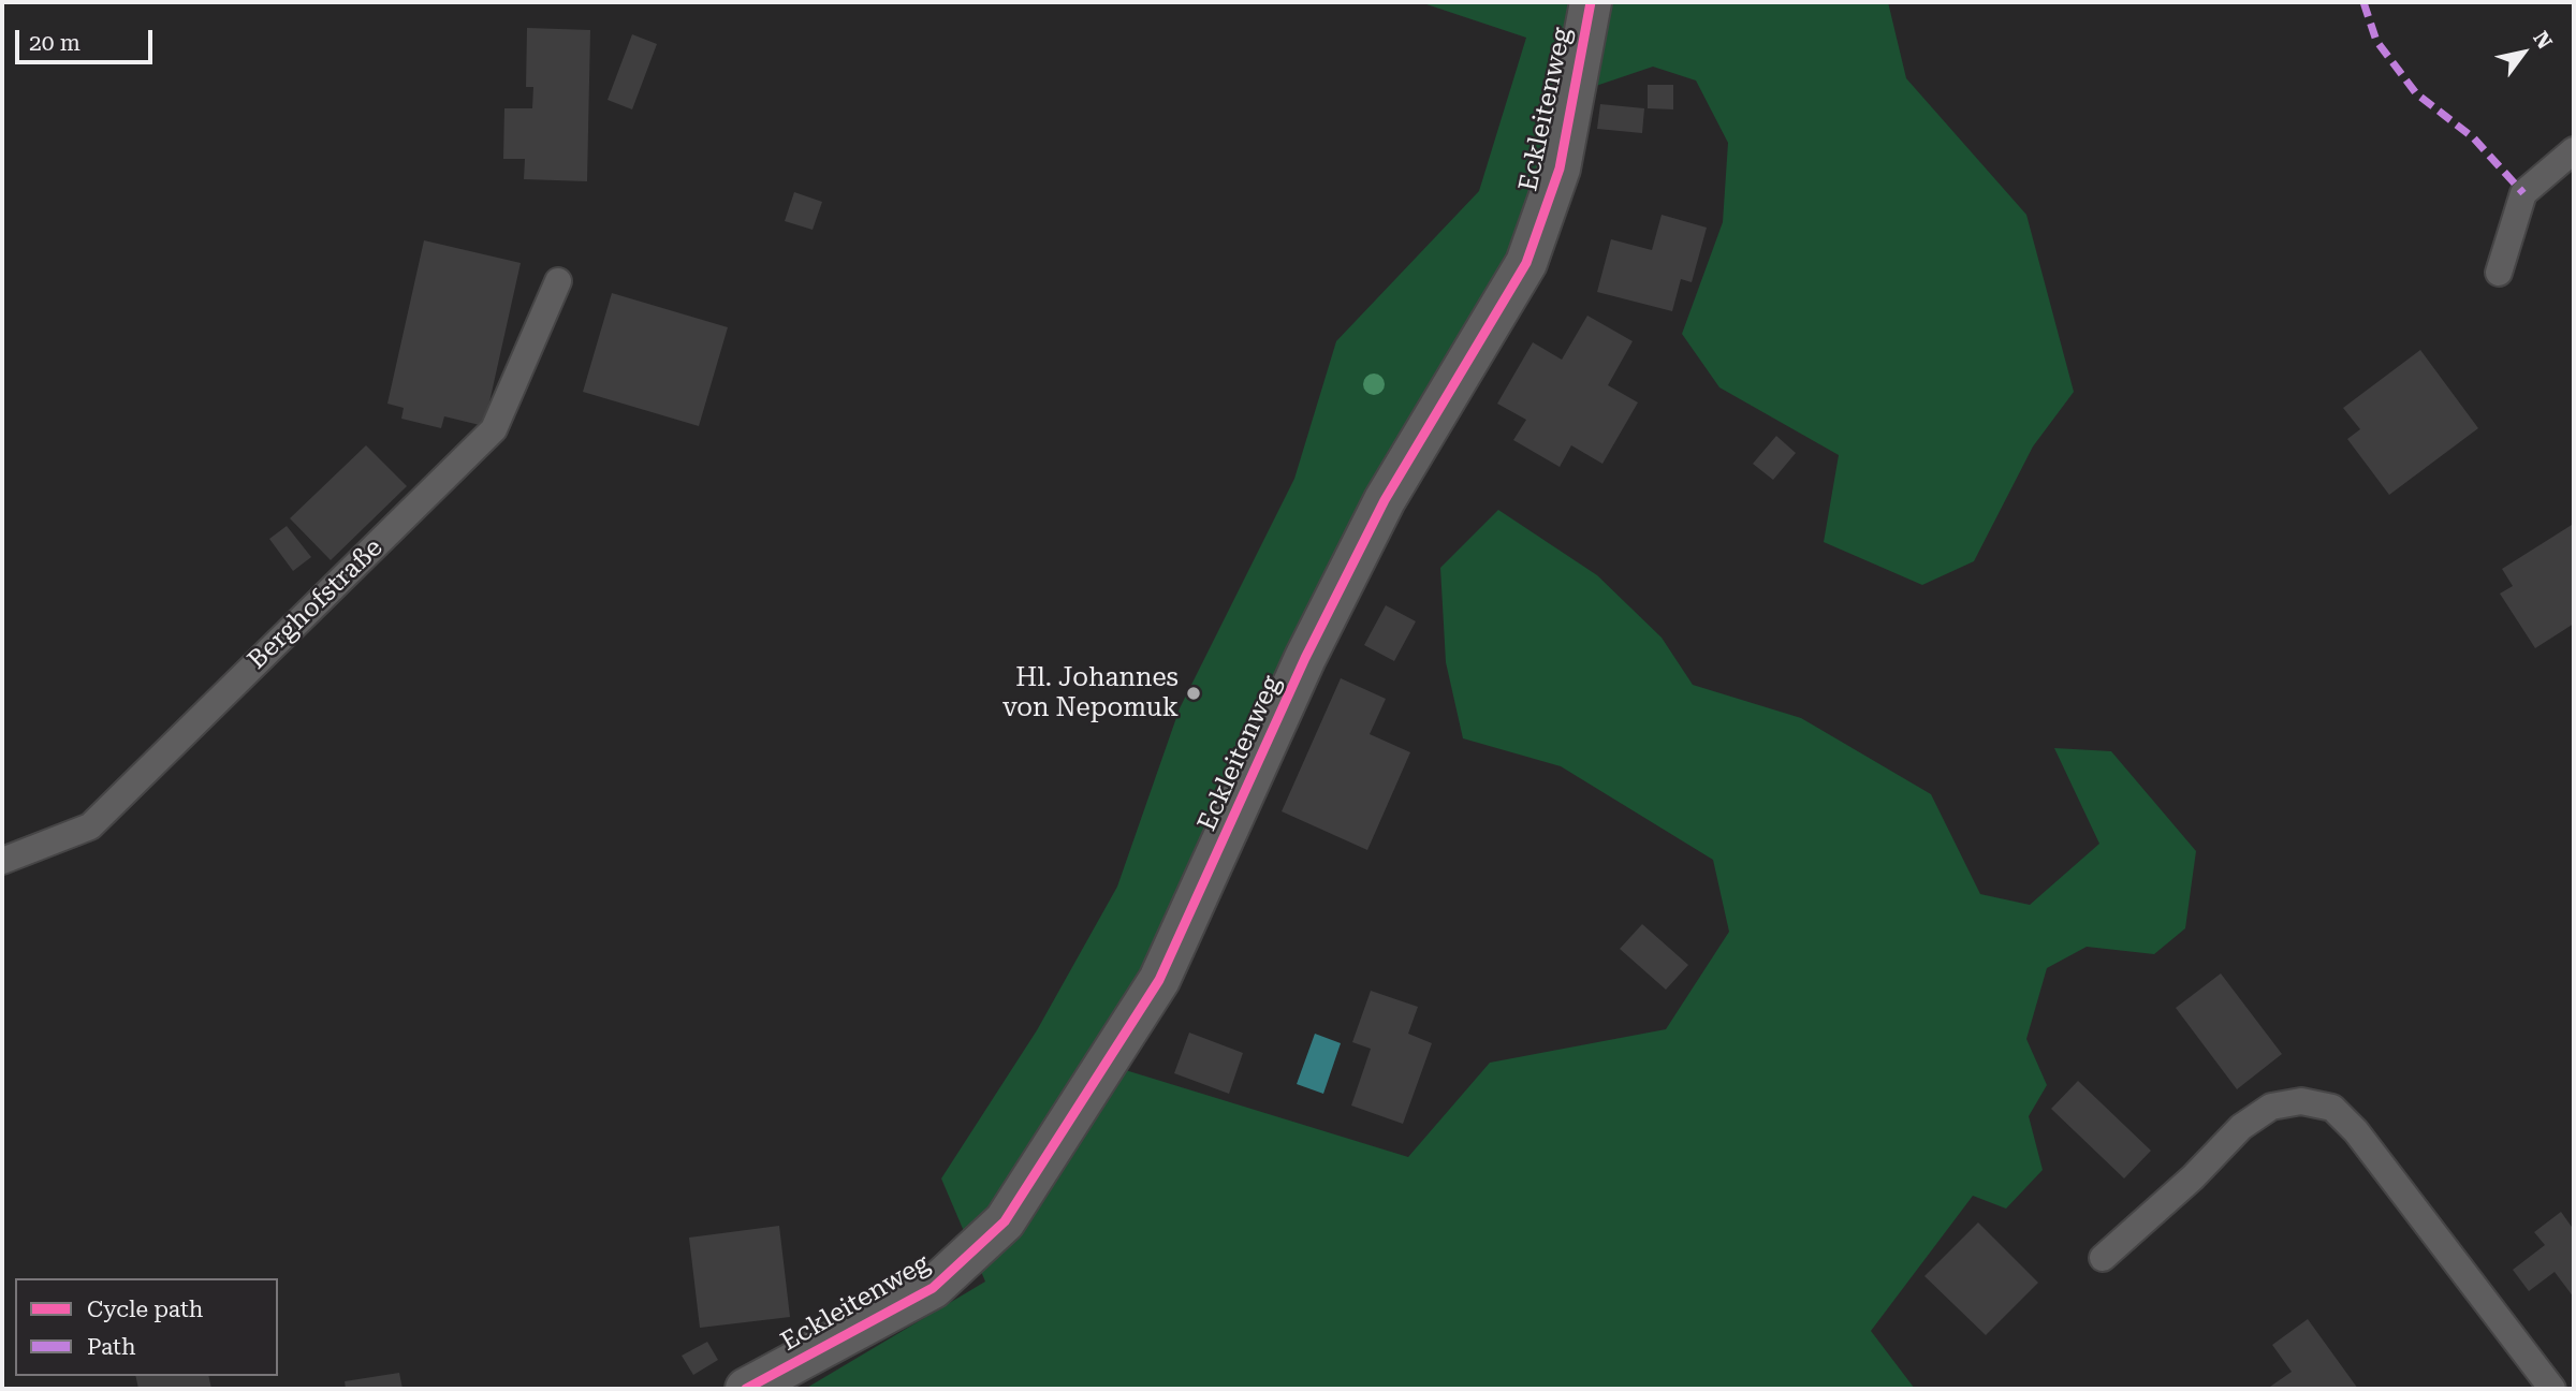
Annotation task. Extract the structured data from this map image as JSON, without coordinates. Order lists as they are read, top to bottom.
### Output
{
  "streets": {
    "street": ["Eckleitenweg"],
    "lane": ["Berghofstraße"]
  },
  "places": ["Hl. Johannes von Nepomuk"],
  "legend": ["Cycle path", "Path"],
  "scale_bar": "20 m",
  "north": "top right"
}
